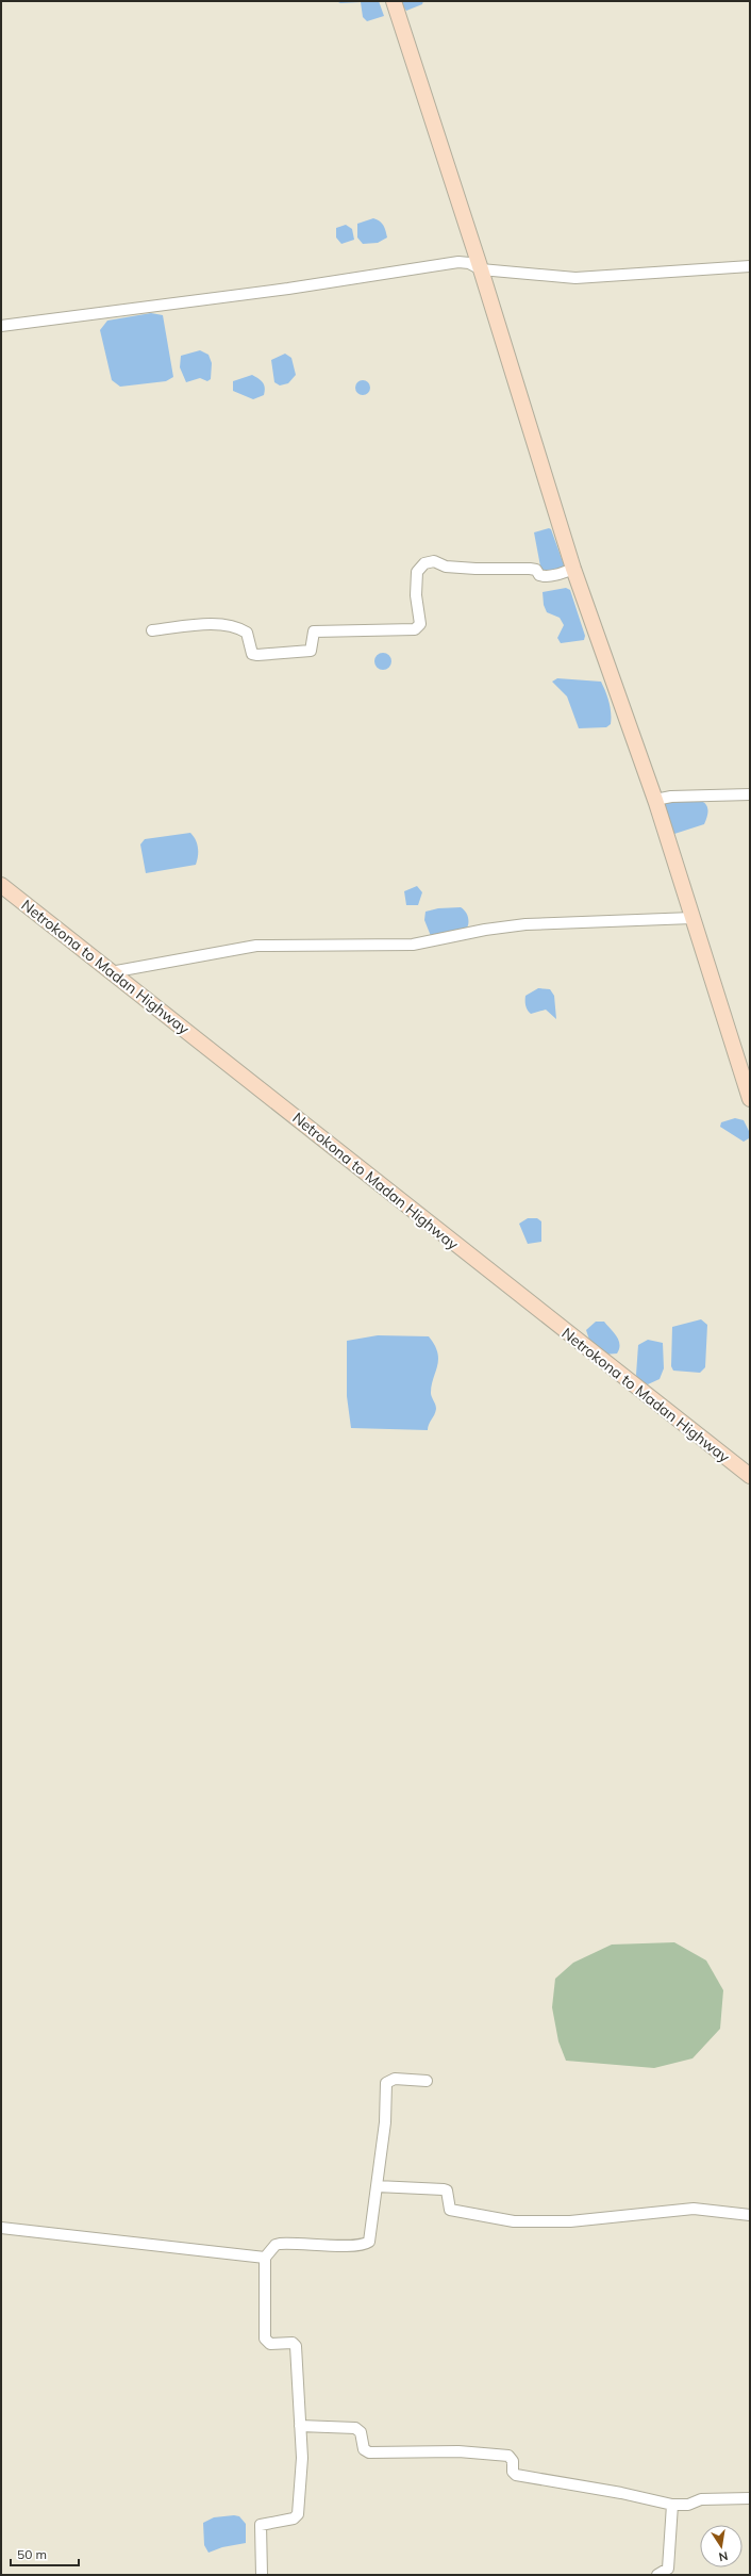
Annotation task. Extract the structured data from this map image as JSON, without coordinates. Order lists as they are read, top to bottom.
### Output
{
  "streets": {
    "main road": ["Netrokona to Madan Highway"]
  },
  "scale_bar": "50 m",
  "north": "bottom"
}
